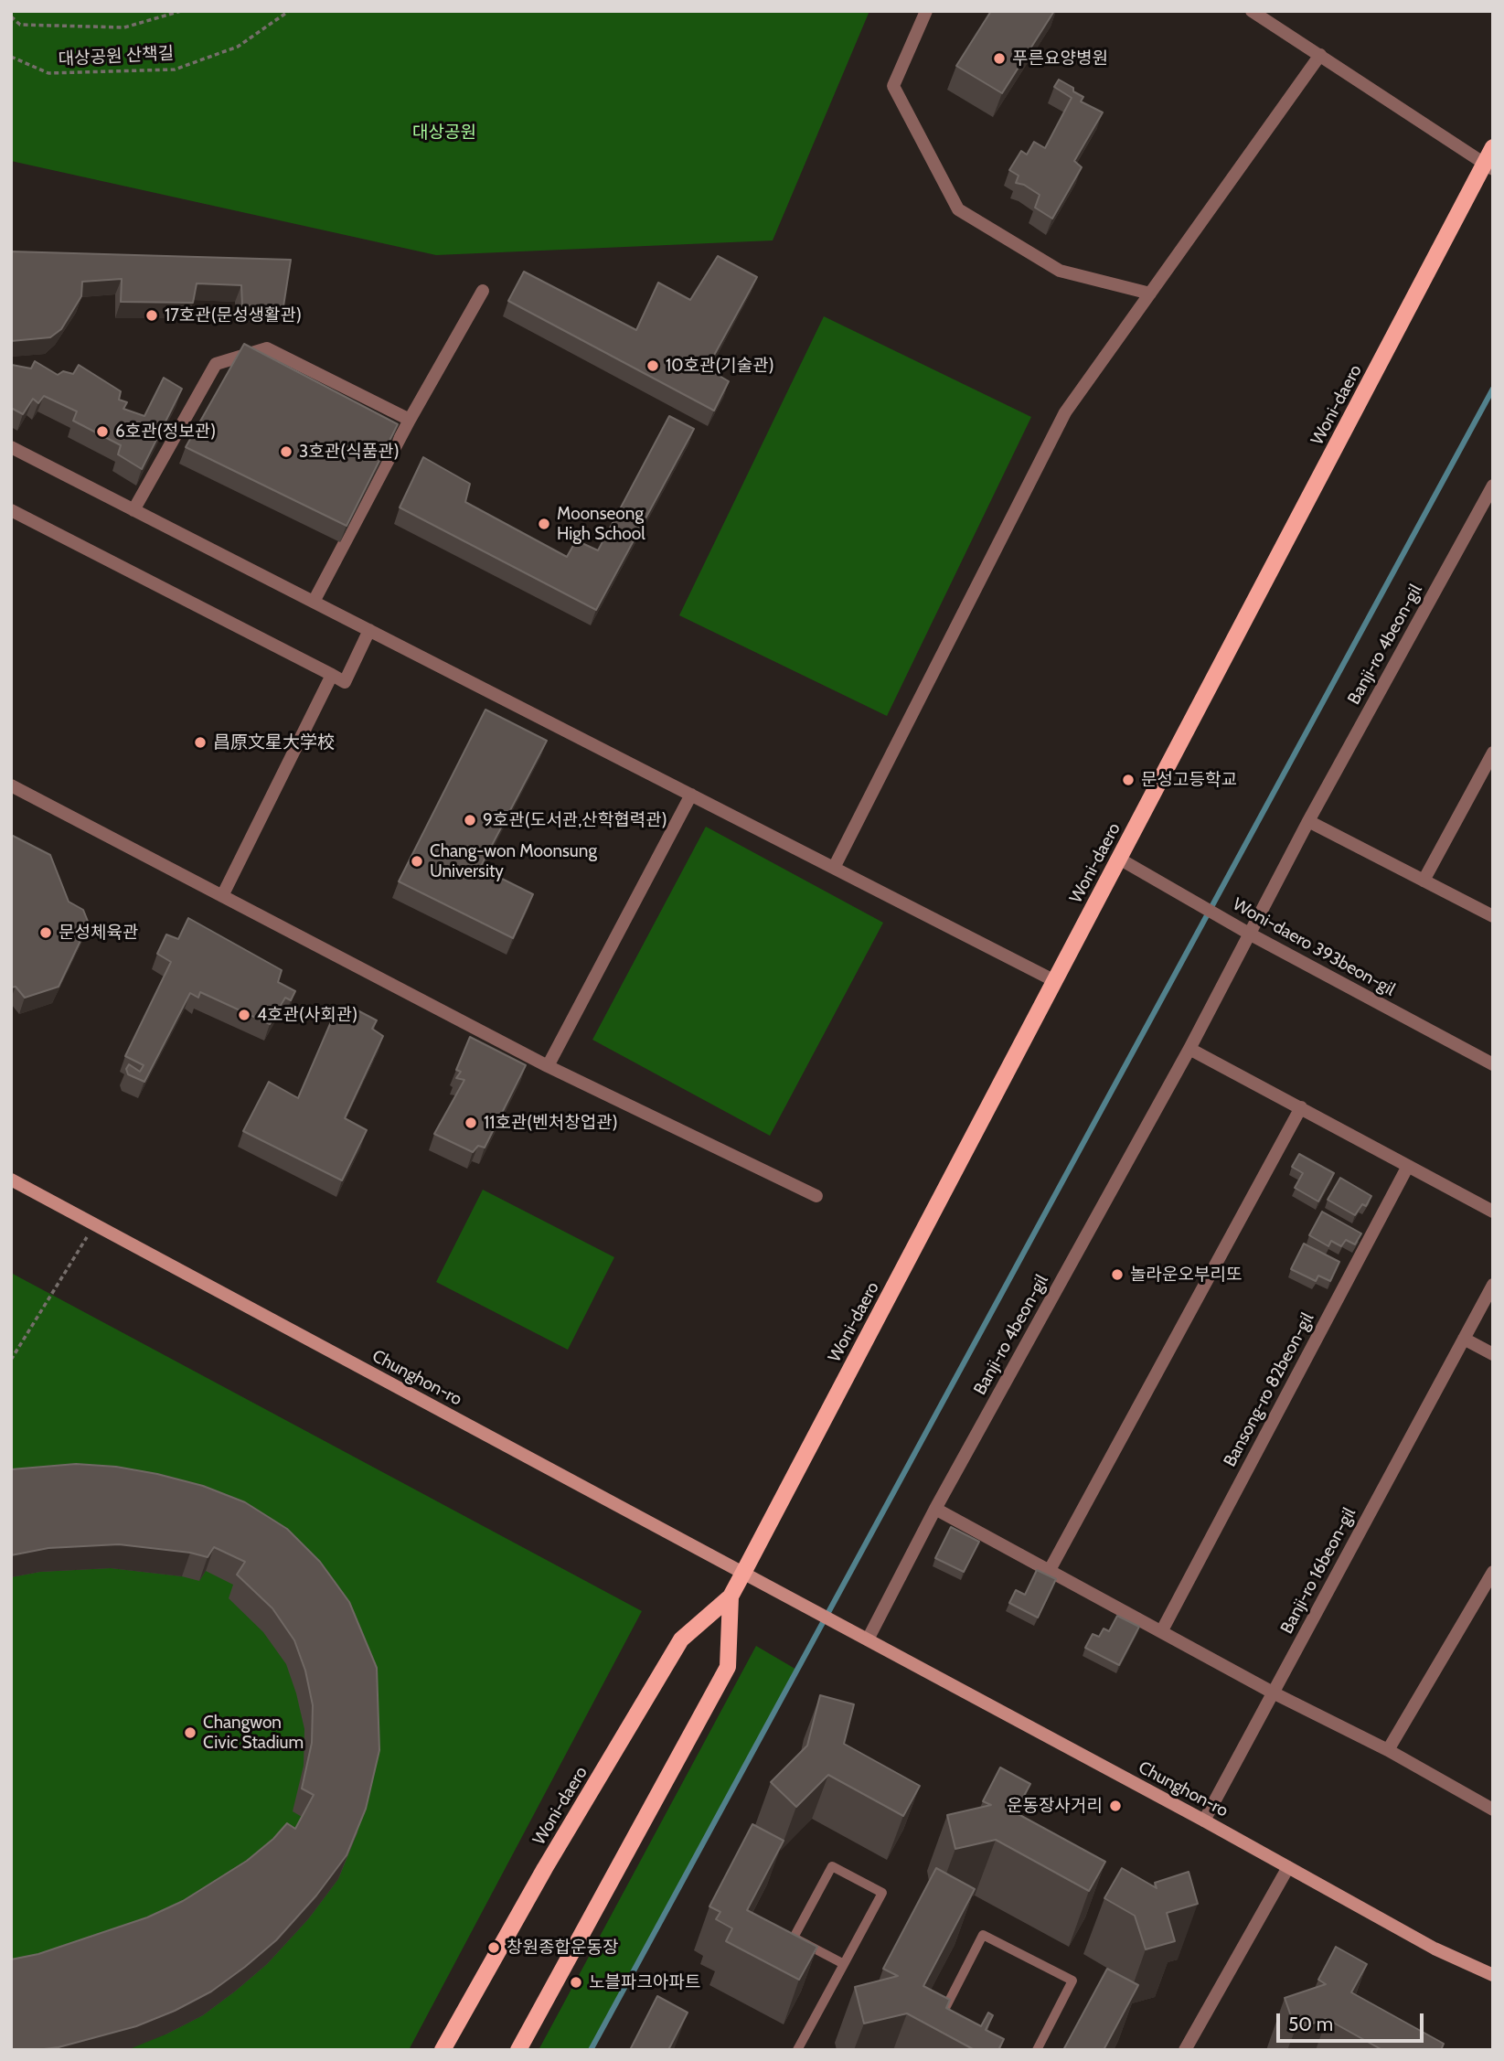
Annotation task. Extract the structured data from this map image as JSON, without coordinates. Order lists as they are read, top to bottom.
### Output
{
  "streets": {
    "main road": ["Woni-daero", "Chunghon-ro"],
    "street": [
      "Banji-ro 4beon-gil",
      "Woni-daero 393beon-gil",
      "Bansong-ro 82beon-gil",
      "Banji-ro 16beon-gil"
    ],
    "path": ["대상공원 산책길"]
  },
  "crossings": [
    ["Woni-daero", "Woni-daero 393beon-gil"],
    ["Woni-daero", "Chunghon-ro"],
    ["Banji-ro 4beon-gil", "Woni-daero 393beon-gil"],
    ["Banji-ro 4beon-gil", "Chunghon-ro"],
    ["Chunghon-ro", "Banji-ro 16beon-gil"]
  ],
  "parks": ["대상공원"],
  "places": [
    "푸른요양병원",
    "17호관(문성생활관)",
    "10호관(기술관)",
    "6호관(정보관)",
    "3호관(식품관)",
    "Moonseong High School",
    "昌原文星大学校",
    "문성고등학교",
    "9호관(도서관,산학협력관)",
    "Chang-won Moonsung University",
    "문성체육관",
    "4호관(사회관)",
    "11호관(벤처창업관)",
    "놀라운오부리또",
    "Changwon Civic Stadium",
    "운동장사거리",
    "창원종합운동장",
    "노블파크아파트"
  ],
  "scale_bar": "50 m"
}
